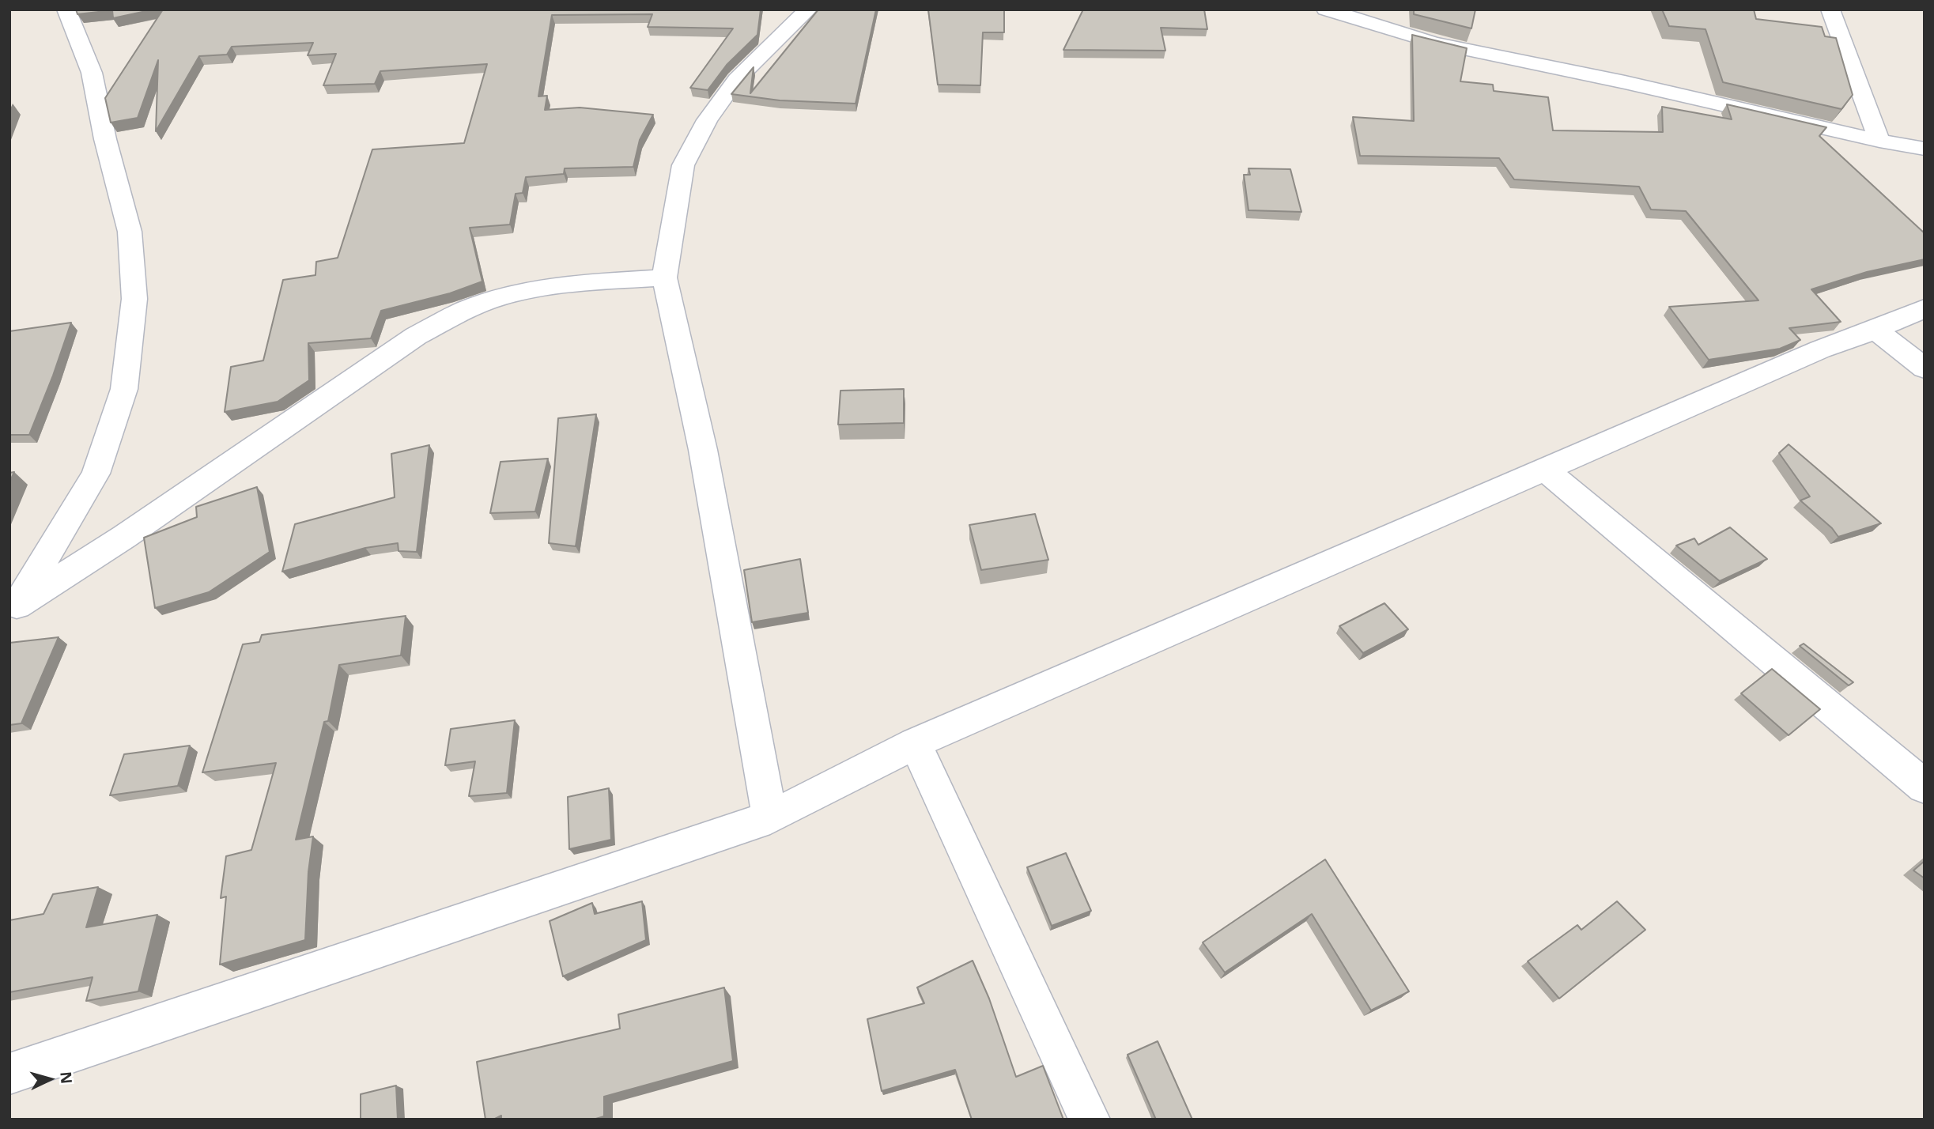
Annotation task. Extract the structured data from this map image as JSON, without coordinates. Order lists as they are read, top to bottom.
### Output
{
  "north": "right"
}
